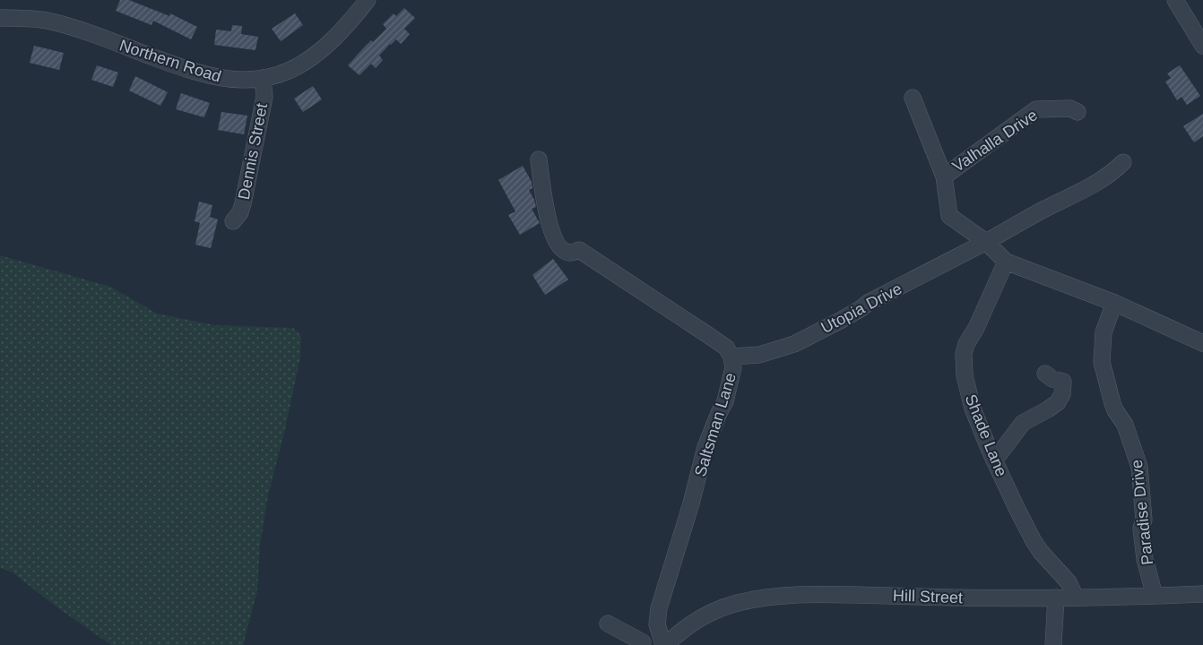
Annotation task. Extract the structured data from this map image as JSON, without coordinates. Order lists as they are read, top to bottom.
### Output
{
  "streets": {
    "street": [
      "Northern Road",
      "Valhalla Drive",
      "Dennis Street",
      "Utopia Drive",
      "Saltsman Lane",
      "Shade Lane",
      "Paradise Drive",
      "Hill Street"
    ]
  },
  "crossings": [
    ["Northern Road", "Dennis Street"],
    ["Valhalla Drive", "Utopia Drive"],
    ["Valhalla Drive", "Shade Lane"],
    ["Valhalla Drive", "Paradise Drive"],
    ["Utopia Drive", "Saltsman Lane"],
    ["Saltsman Lane", "Hill Street"],
    ["Shade Lane", "Hill Street"],
    ["Paradise Drive", "Hill Street"]
  ]
}
